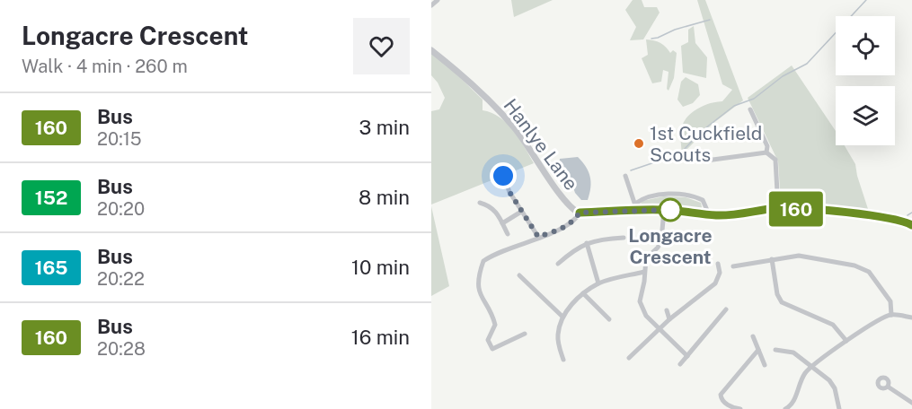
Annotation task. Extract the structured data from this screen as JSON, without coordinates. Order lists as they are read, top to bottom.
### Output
{
  "streets": {
    "street": ["Hanlye Lane"]
  },
  "places": ["1st Cuckfield Scouts", "Longacre Crescent"],
  "lines": ["bus line 160"],
  "page": {
    "heading": ["Longacre Crescent", "Walk · 4 min · 260 m"],
    "on_map": "160",
    "list": [
      {
        "mark": "160",
        "name": "Bus",
        "note": "20:15",
        "value": "3 min"
      },
      {
        "mark": "152",
        "name": "Bus",
        "note": "20:20",
        "value": "8 min"
      },
      {
        "mark": "165",
        "name": "Bus",
        "note": "20:22",
        "value": "10 min"
      },
      {
        "mark": "160",
        "name": "Bus",
        "note": "20:28",
        "value": "16 min"
      }
    ]
  }
}
